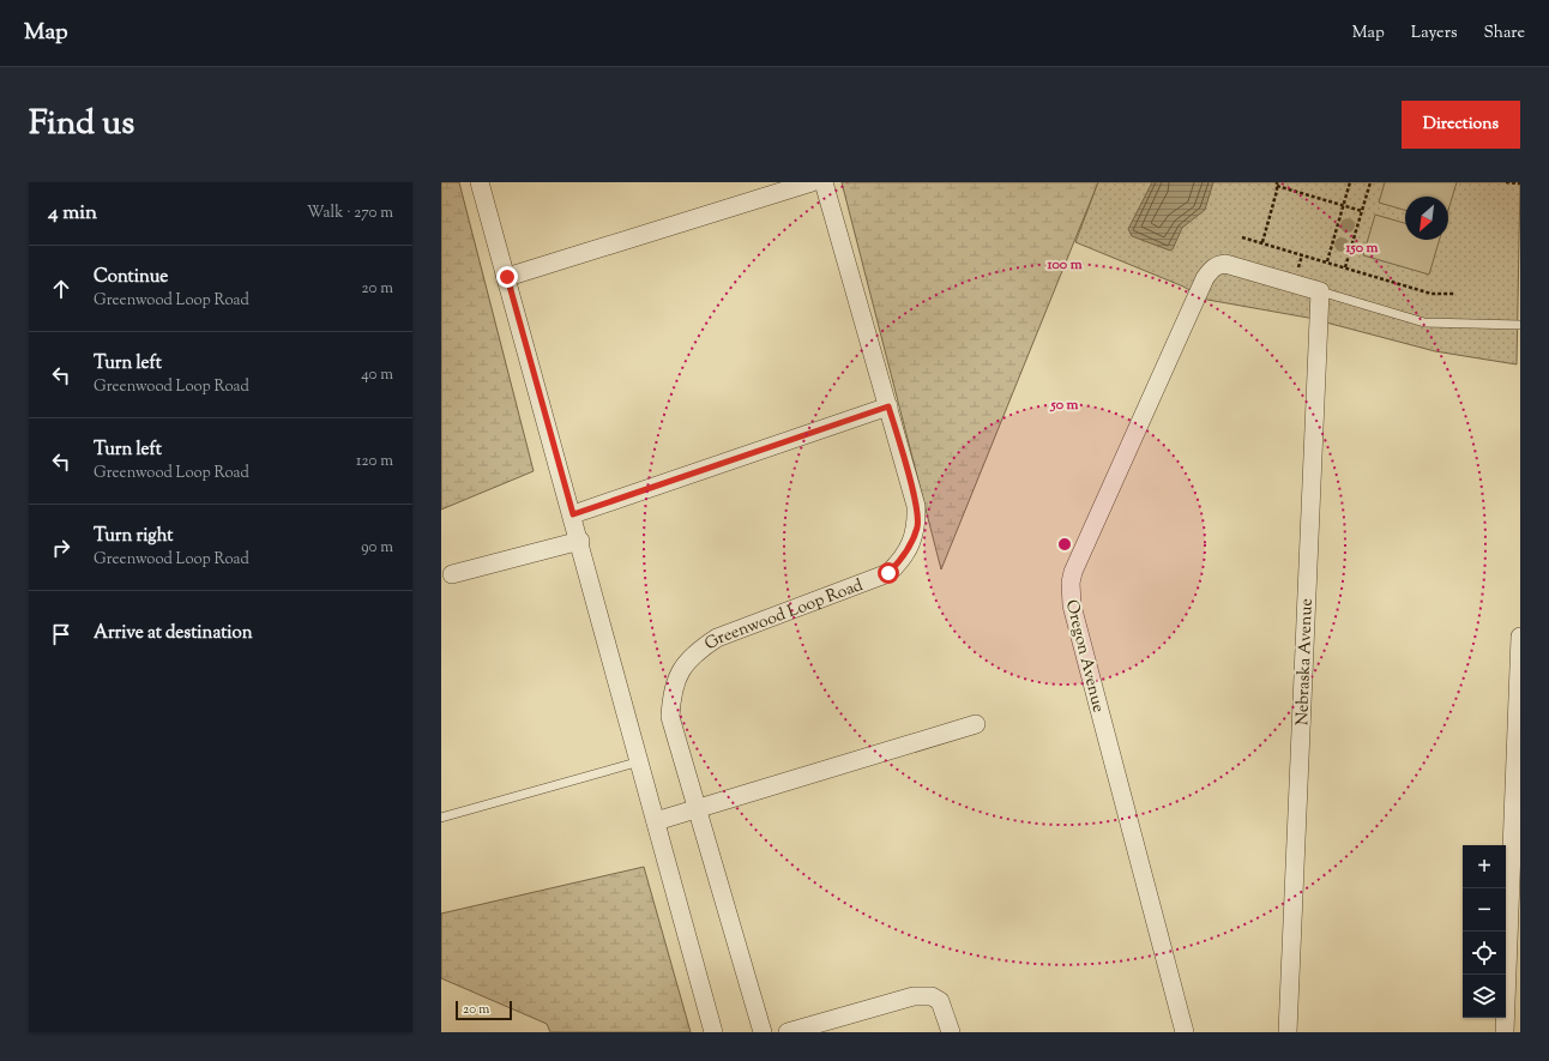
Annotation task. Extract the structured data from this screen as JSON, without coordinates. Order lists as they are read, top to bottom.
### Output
{
  "streets": {
    "street": ["Greenwood Loop Road", "Oregon Avenue", "Nebraska Avenue"]
  },
  "crossings": [
    ["Oregon Avenue", "Nebraska Avenue"]
  ],
  "scale_bar": "20 m",
  "north": "bottom left",
  "page": {
    "header": "Map",
    "nav": ["Map", "Layers", "Share"],
    "title": "Find us",
    "buttons": "Directions",
    "heading": ["4 min", "Walk · 270 m"],
    "list": [
      ["Continue", "Greenwood Loop Road", "20 m"],
      ["Turn left", "Greenwood Loop Road", "40 m"],
      ["Turn left", "Greenwood Loop Road", "120 m"],
      ["Turn right", "Greenwood Loop Road", "90 m"],
      "Arrive at destination"
    ],
    "map_buttons": ["+", "−"],
    "scale": "20 m"
  },
  "rings": ["150 m", "100 m", "50 m"]
}
